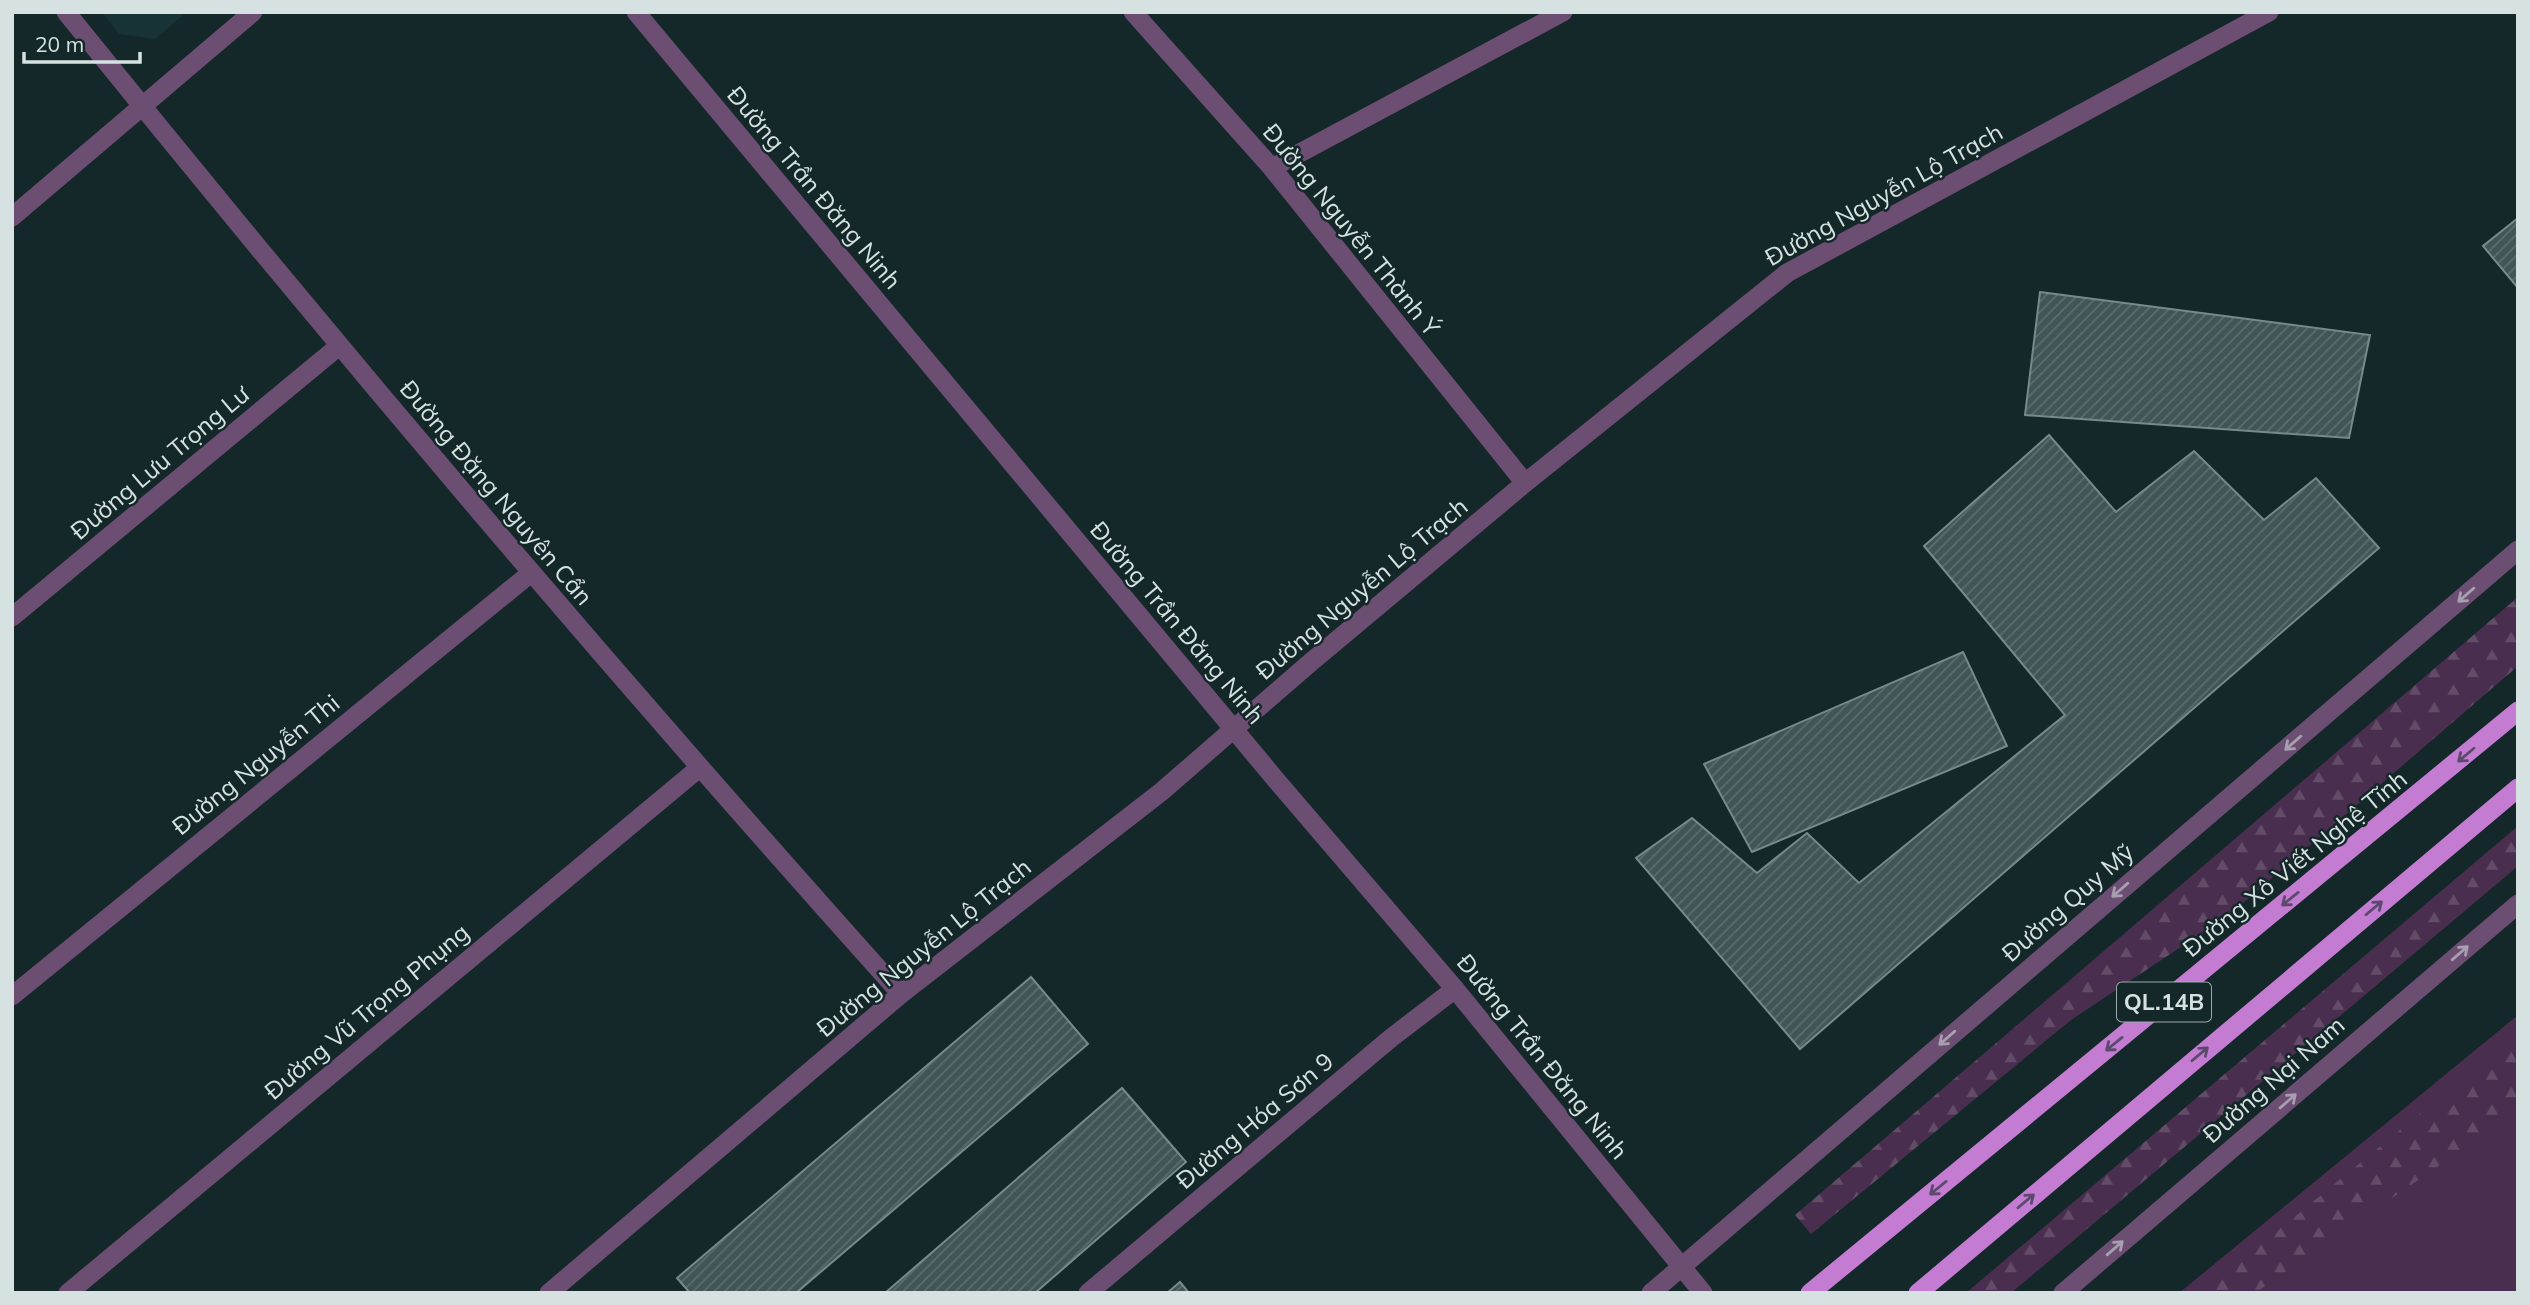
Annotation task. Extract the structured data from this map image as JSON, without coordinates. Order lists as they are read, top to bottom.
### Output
{
  "streets": {
    "highway": ["Đường Xô Viết Nghệ Tĩnh", "QL.14B"],
    "street": [
      "Đường Trần Đăng Ninh",
      "Đường Nguyễn Lộ Trạch",
      "Đường Nguyễn Thành Ý",
      "Đường Lưu Trọng Lư",
      "Đường Đặng Nguyên Cẩn",
      "Đường Nguyễn Thi",
      "Đường Quy Mỹ",
      "Đường Vũ Trọng Phụng",
      "Đường Nại Nam",
      "Đường Hóa Sơn 9"
    ]
  },
  "crossings": [
    ["Đường Trần Đăng Ninh", "Đường Nguyễn Lộ Trạch"],
    ["Đường Trần Đăng Ninh", "Đường Quy Mỹ"],
    ["Đường Trần Đăng Ninh", "Đường Hóa Sơn 9"],
    ["Đường Nguyễn Lộ Trạch", "Đường Nguyễn Thành Ý"],
    ["Đường Nguyễn Lộ Trạch", "Đường Đặng Nguyên Cẩn"],
    ["Đường Lưu Trọng Lư", "Đường Đặng Nguyên Cẩn"],
    ["Đường Đặng Nguyên Cẩn", "Đường Nguyễn Thi"],
    ["Đường Đặng Nguyên Cẩn", "Đường Vũ Trọng Phụng"]
  ],
  "one_way": ["Đường Quy Mỹ", "Đường Nại Nam"],
  "scale_bar": "20 m"
}
